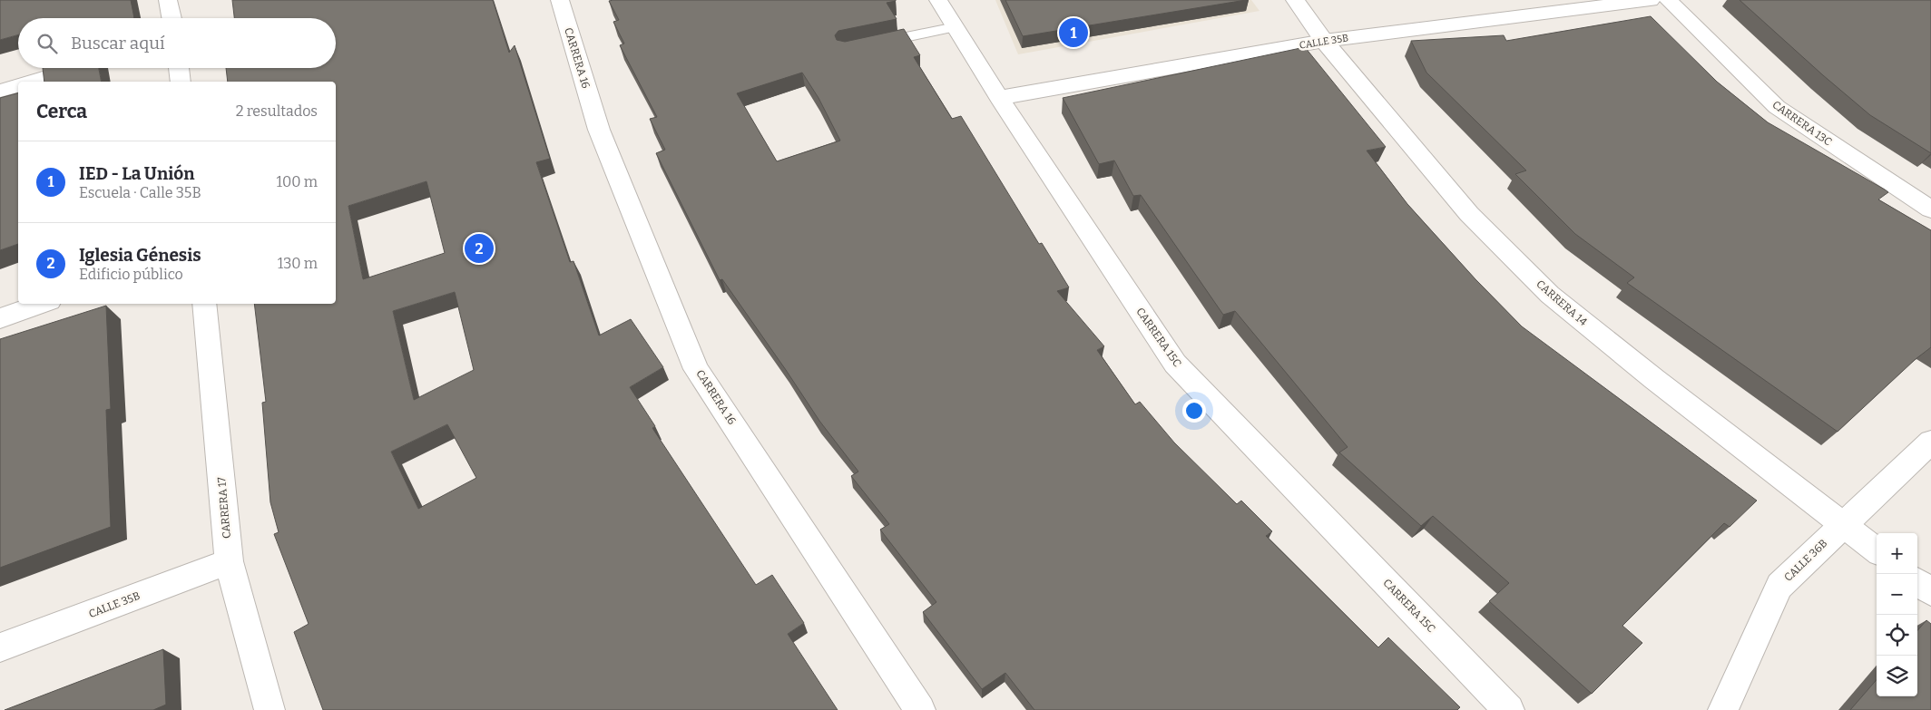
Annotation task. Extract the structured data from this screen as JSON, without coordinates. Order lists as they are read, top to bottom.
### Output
{
  "streets": {
    "street": [
      "CALLE 35B",
      "CARRERA 16",
      "CARRERA 13C",
      "CARRERA 14",
      "CARRERA 15C",
      "CARRERA 17",
      "CALLE 36B"
    ]
  },
  "crossings": [
    ["CALLE 35B", "CARRERA 14"],
    ["CALLE 35B", "CARRERA 15C"],
    ["CALLE 35B", "CARRERA 17"],
    ["CARRERA 14", "CALLE 36B"]
  ],
  "page": {
    "pins": ["1", "2"],
    "search": "Buscar aquí",
    "heading": ["Cerca", "2 resultados"],
    "list": [
      {
        "mark": "1",
        "name": "IED - La Unión",
        "note": "Escuela · Calle 35B",
        "value": "100 m"
      },
      {
        "mark": "2",
        "name": "Iglesia Génesis",
        "note": "Edificio público",
        "value": "130 m"
      }
    ],
    "map_buttons": ["+", "−"]
  }
}
